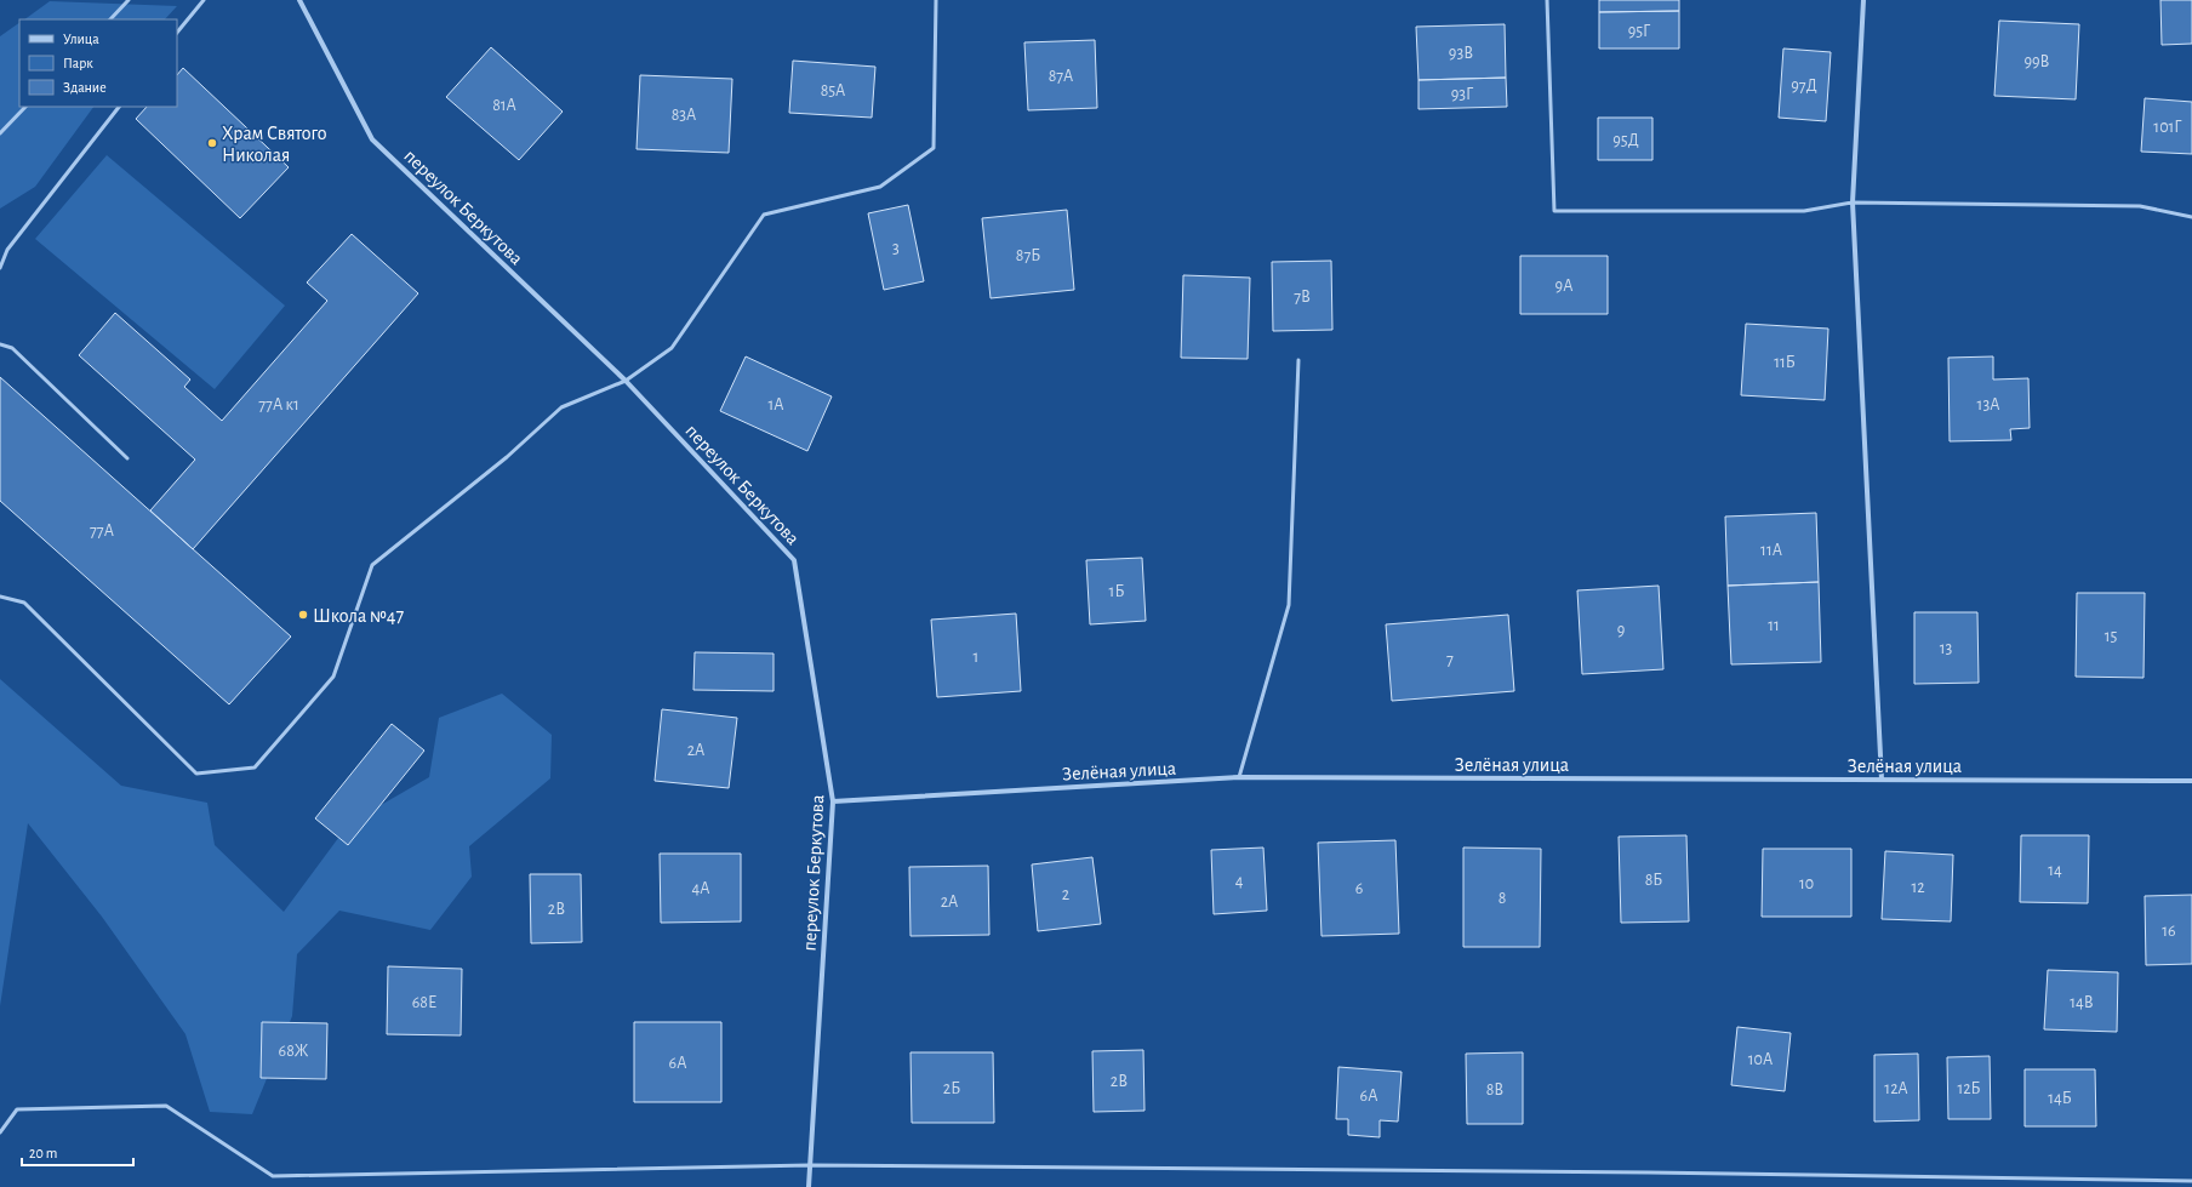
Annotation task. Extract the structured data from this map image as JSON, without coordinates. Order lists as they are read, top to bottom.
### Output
{
  "streets": {
    "street": ["переулок Беркутова", "Зелёная улица"]
  },
  "crossings": [
    ["переулок Беркутова", "Зелёная улица"]
  ],
  "places": ["Храм Святого Николая", "Школа №47"],
  "house_numbers": [
    "95Г",
    "93В",
    "99В",
    "87А",
    "97Д",
    "85А",
    "93Г",
    "81А",
    "83А",
    "101Г",
    "95Д",
    "3",
    "87Б",
    "9А",
    "7В",
    "11Б",
    "77А к1",
    "1А",
    "13А",
    "77А",
    "11А",
    "1Б",
    "11",
    "9",
    "15",
    "13",
    "1",
    "7",
    "2А",
    "14",
    "8Б",
    "4",
    "10",
    "12",
    "4А",
    "6",
    "2",
    "8",
    "2А",
    "2В",
    "16",
    "68Е",
    "14В",
    "68Ж",
    "10А",
    "6А",
    "2В",
    "2Б",
    "12A",
    "12Б",
    "8В",
    "6А",
    "14Б"
  ],
  "legend": ["Улица", "Парк", "Здание"],
  "scale_bar": "20 m"
}
